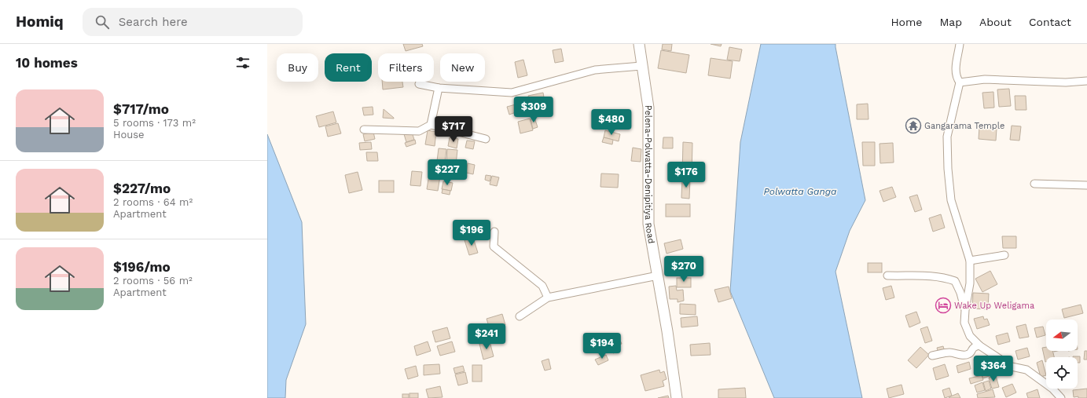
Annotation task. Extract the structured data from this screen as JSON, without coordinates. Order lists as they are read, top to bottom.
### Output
{
  "streets": {
    "main road": ["Pelena-Polwatta-Denipitiya Road"]
  },
  "water": ["Polwatta Ganga"],
  "places": {
    "temple": ["Gangarama Temple"],
    "hotel": ["Wake Up Weligama"]
  },
  "north": "left",
  "page": {
    "header": "Homiq",
    "search": "Search here",
    "nav": [
      "Home",
      "Map",
      "About",
      "Contact"
    ],
    "heading": "10 homes",
    "chip": [
      "Buy",
      "Rent",
      "Filters",
      "New"
    ],
    "list": [
      {
        "name": "$717/mo",
        "note": "5 rooms · 173 m² · House"
      },
      {
        "name": "$227/mo",
        "note": "2 rooms · 64 m² · Apartment"
      },
      {
        "name": "$196/mo",
        "note": "2 rooms · 56 m² · Apartment"
      }
    ],
    "price": [
      "$309",
      "$480",
      "$717",
      "$227",
      "$176",
      "$196",
      "$270",
      "$241",
      "$194",
      "$364"
    ]
  }
}
